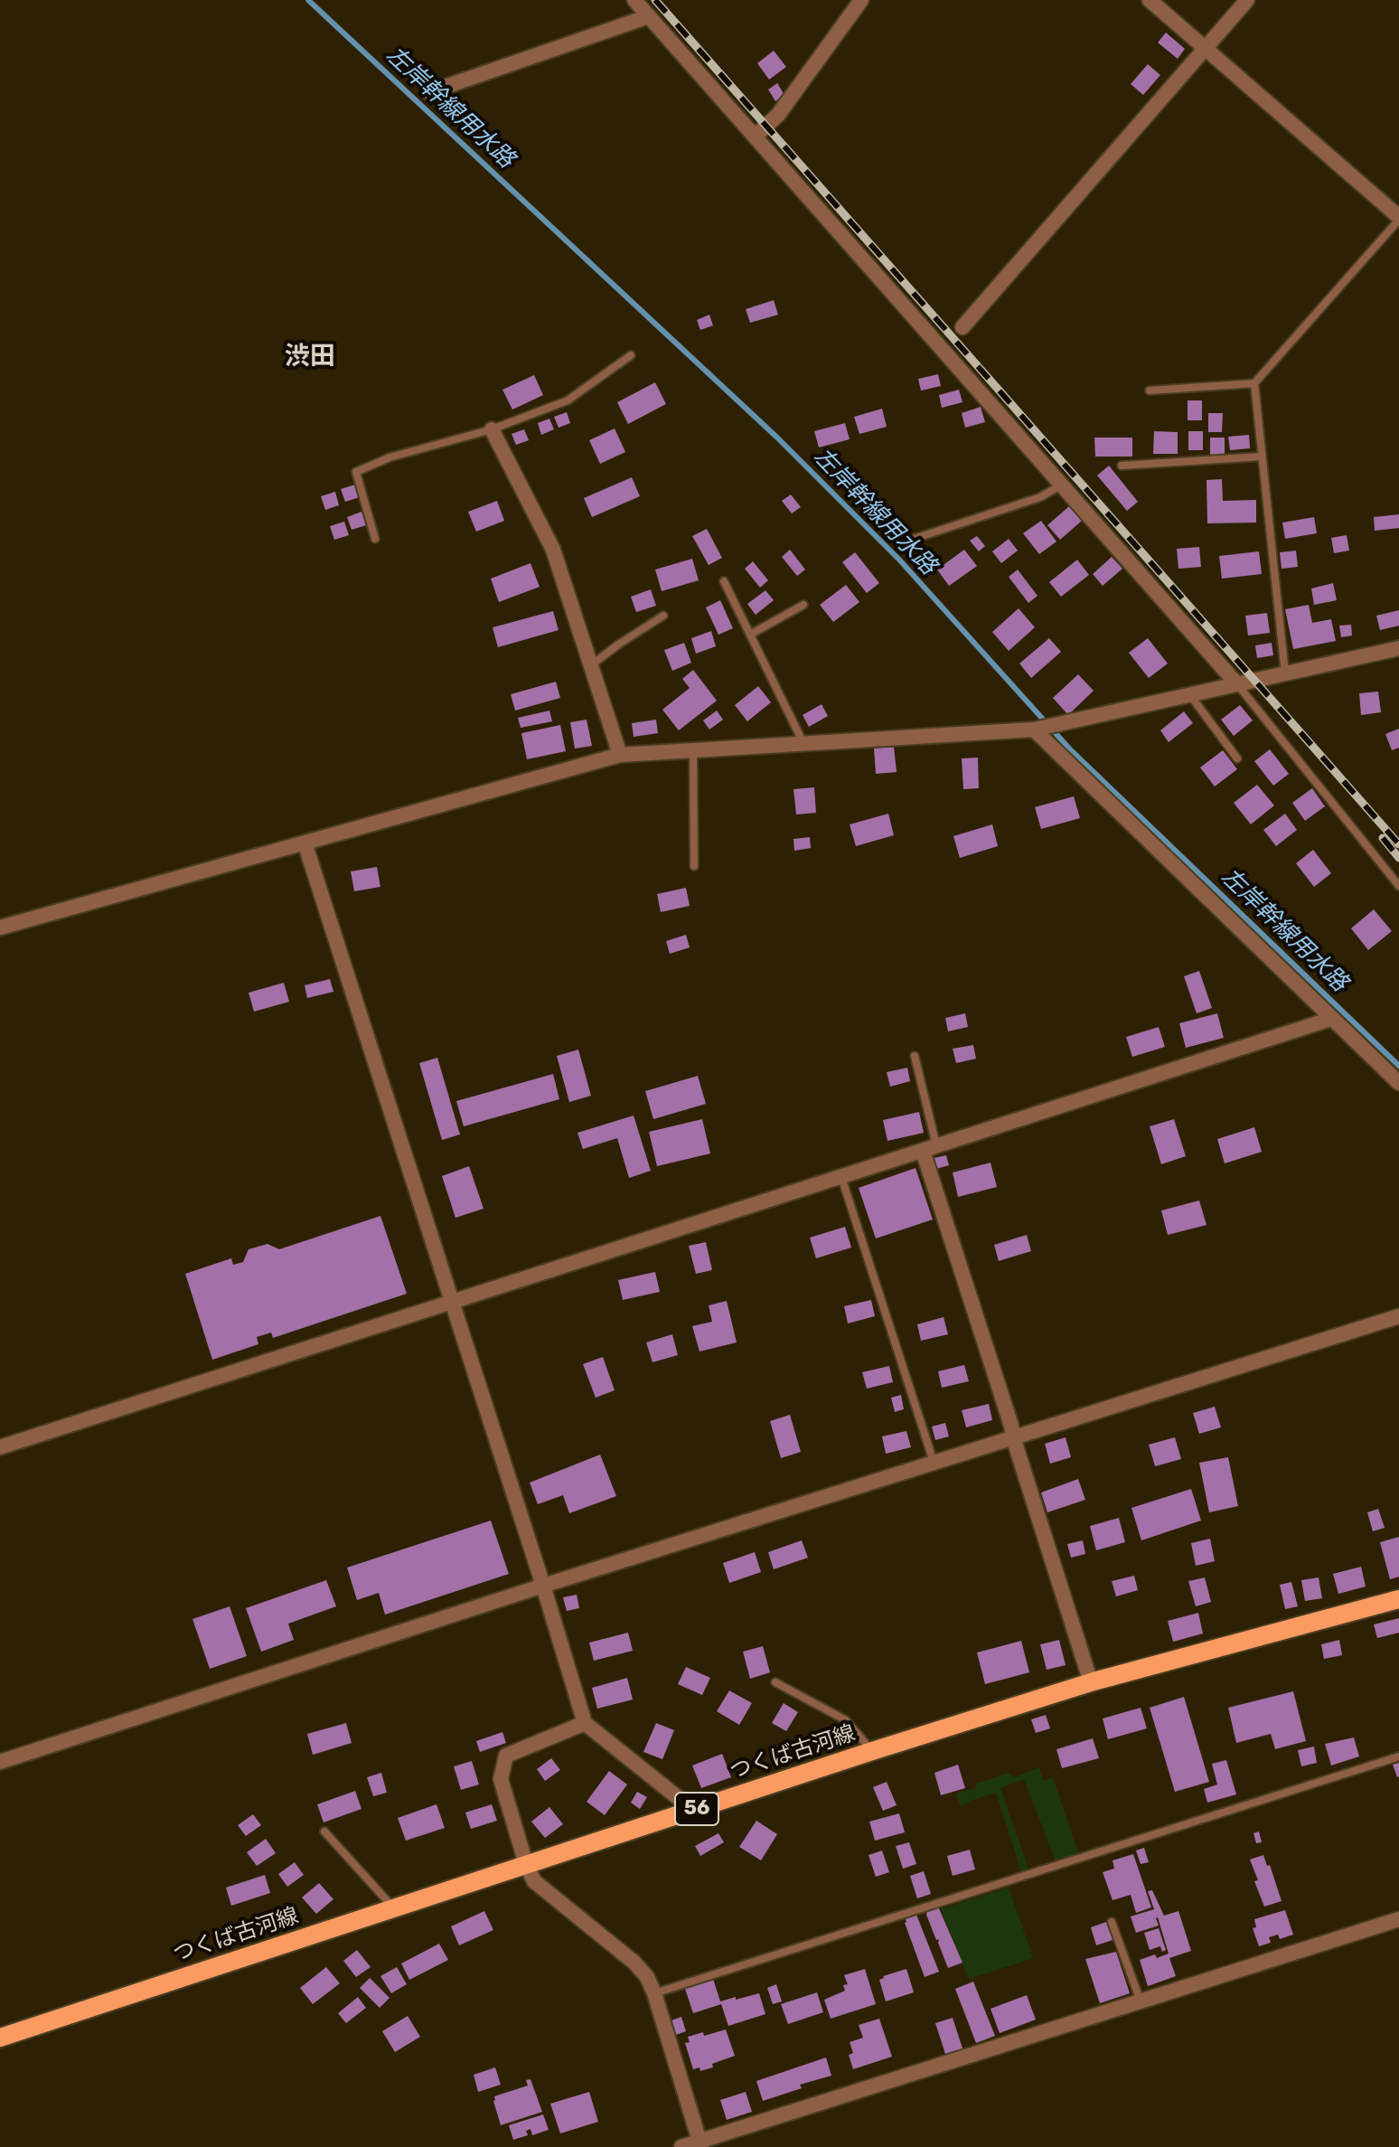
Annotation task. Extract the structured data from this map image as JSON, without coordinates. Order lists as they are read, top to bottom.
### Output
{
  "streets": {
    "main road": ["つくば古河線", "56"]
  },
  "districts": ["渋田"],
  "water": ["左岸幹線用水路"]
}
